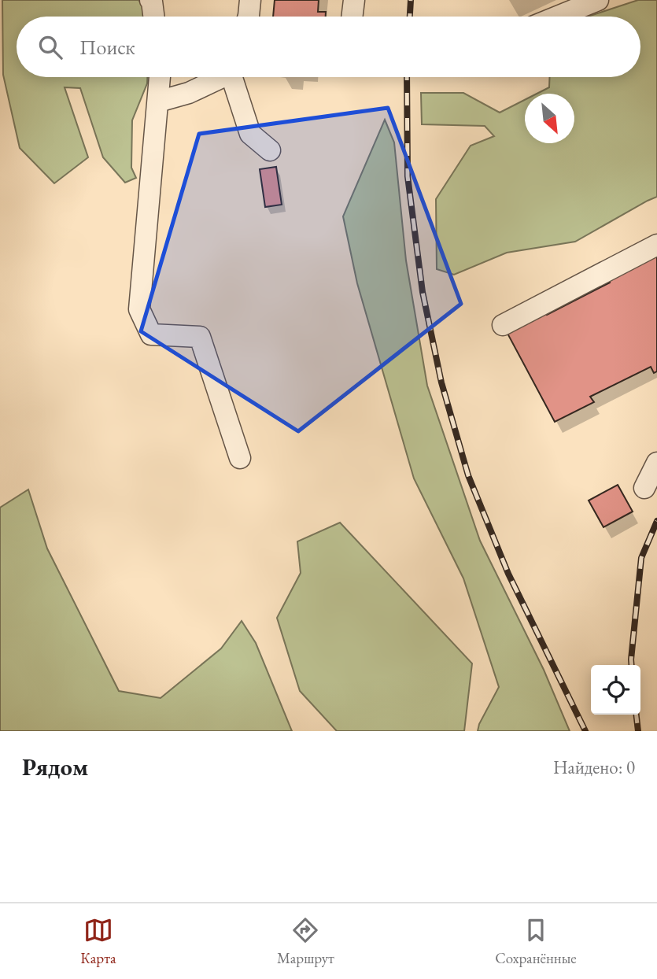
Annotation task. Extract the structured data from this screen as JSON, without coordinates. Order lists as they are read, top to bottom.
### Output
{
  "north": "bottom right",
  "page": {
    "search": "Поиск",
    "heading": ["Рядом", "Найдено: 0"],
    "nav": ["Карта", "Маршрут", "Сохранённые"]
  }
}
